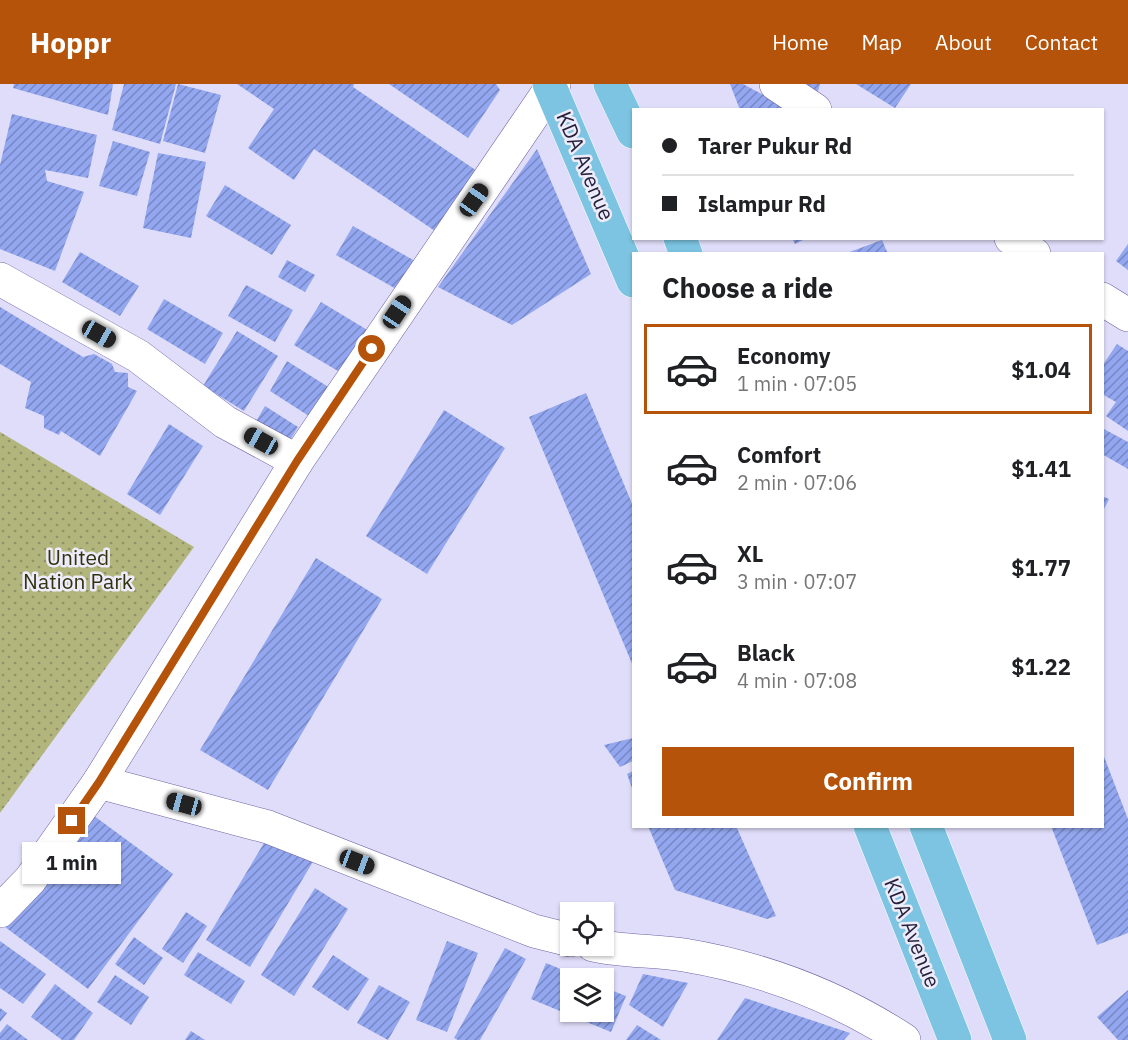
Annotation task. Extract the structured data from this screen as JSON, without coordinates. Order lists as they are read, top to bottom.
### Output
{
  "streets": {
    "main road": ["KDA Avenue"]
  },
  "parks": ["United Nation Park"],
  "page": {
    "header": "Hoppr",
    "nav": [
      "Home",
      "Map",
      "About",
      "Contact"
    ],
    "banner": ["Tarer Pukur Rd", "Islampur Rd"],
    "heading": "Choose a ride",
    "list": [
      {
        "name": "Economy",
        "note": "1 min · 07:05",
        "value": "$1.04"
      },
      {
        "name": "Comfort",
        "note": "2 min · 07:06",
        "value": "$1.41"
      },
      {
        "name": "XL",
        "note": "3 min · 07:07",
        "value": "$1.77"
      },
      {
        "name": "Black",
        "note": "4 min · 07:08",
        "value": "$1.22"
      }
    ],
    "buttons": "Confirm",
    "bubble": "1 min"
  }
}
